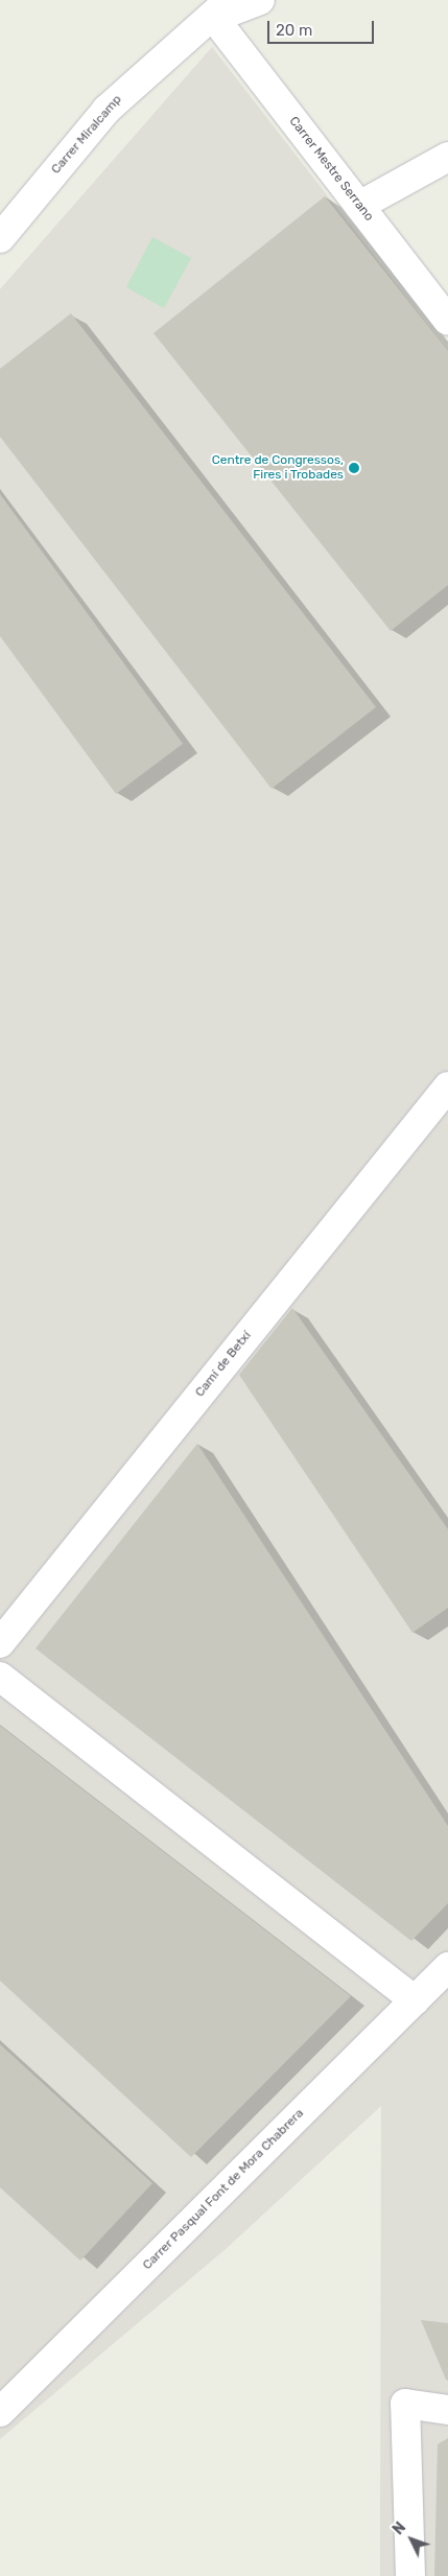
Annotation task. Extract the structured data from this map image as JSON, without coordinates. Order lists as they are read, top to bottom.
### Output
{
  "streets": {
    "street": [
      "Carrer Miralcamp",
      "Carrer Mestre Serrano",
      "Camí de Betxí",
      "Carrer Pasqual Font de Mora Chabrera"
    ]
  },
  "crossings": [
    ["Carrer Miralcamp", "Carrer Mestre Serrano"]
  ],
  "places": ["Centre de Congressos, Fires i Trobades"],
  "scale_bar": "20 m",
  "north": "top left"
}
